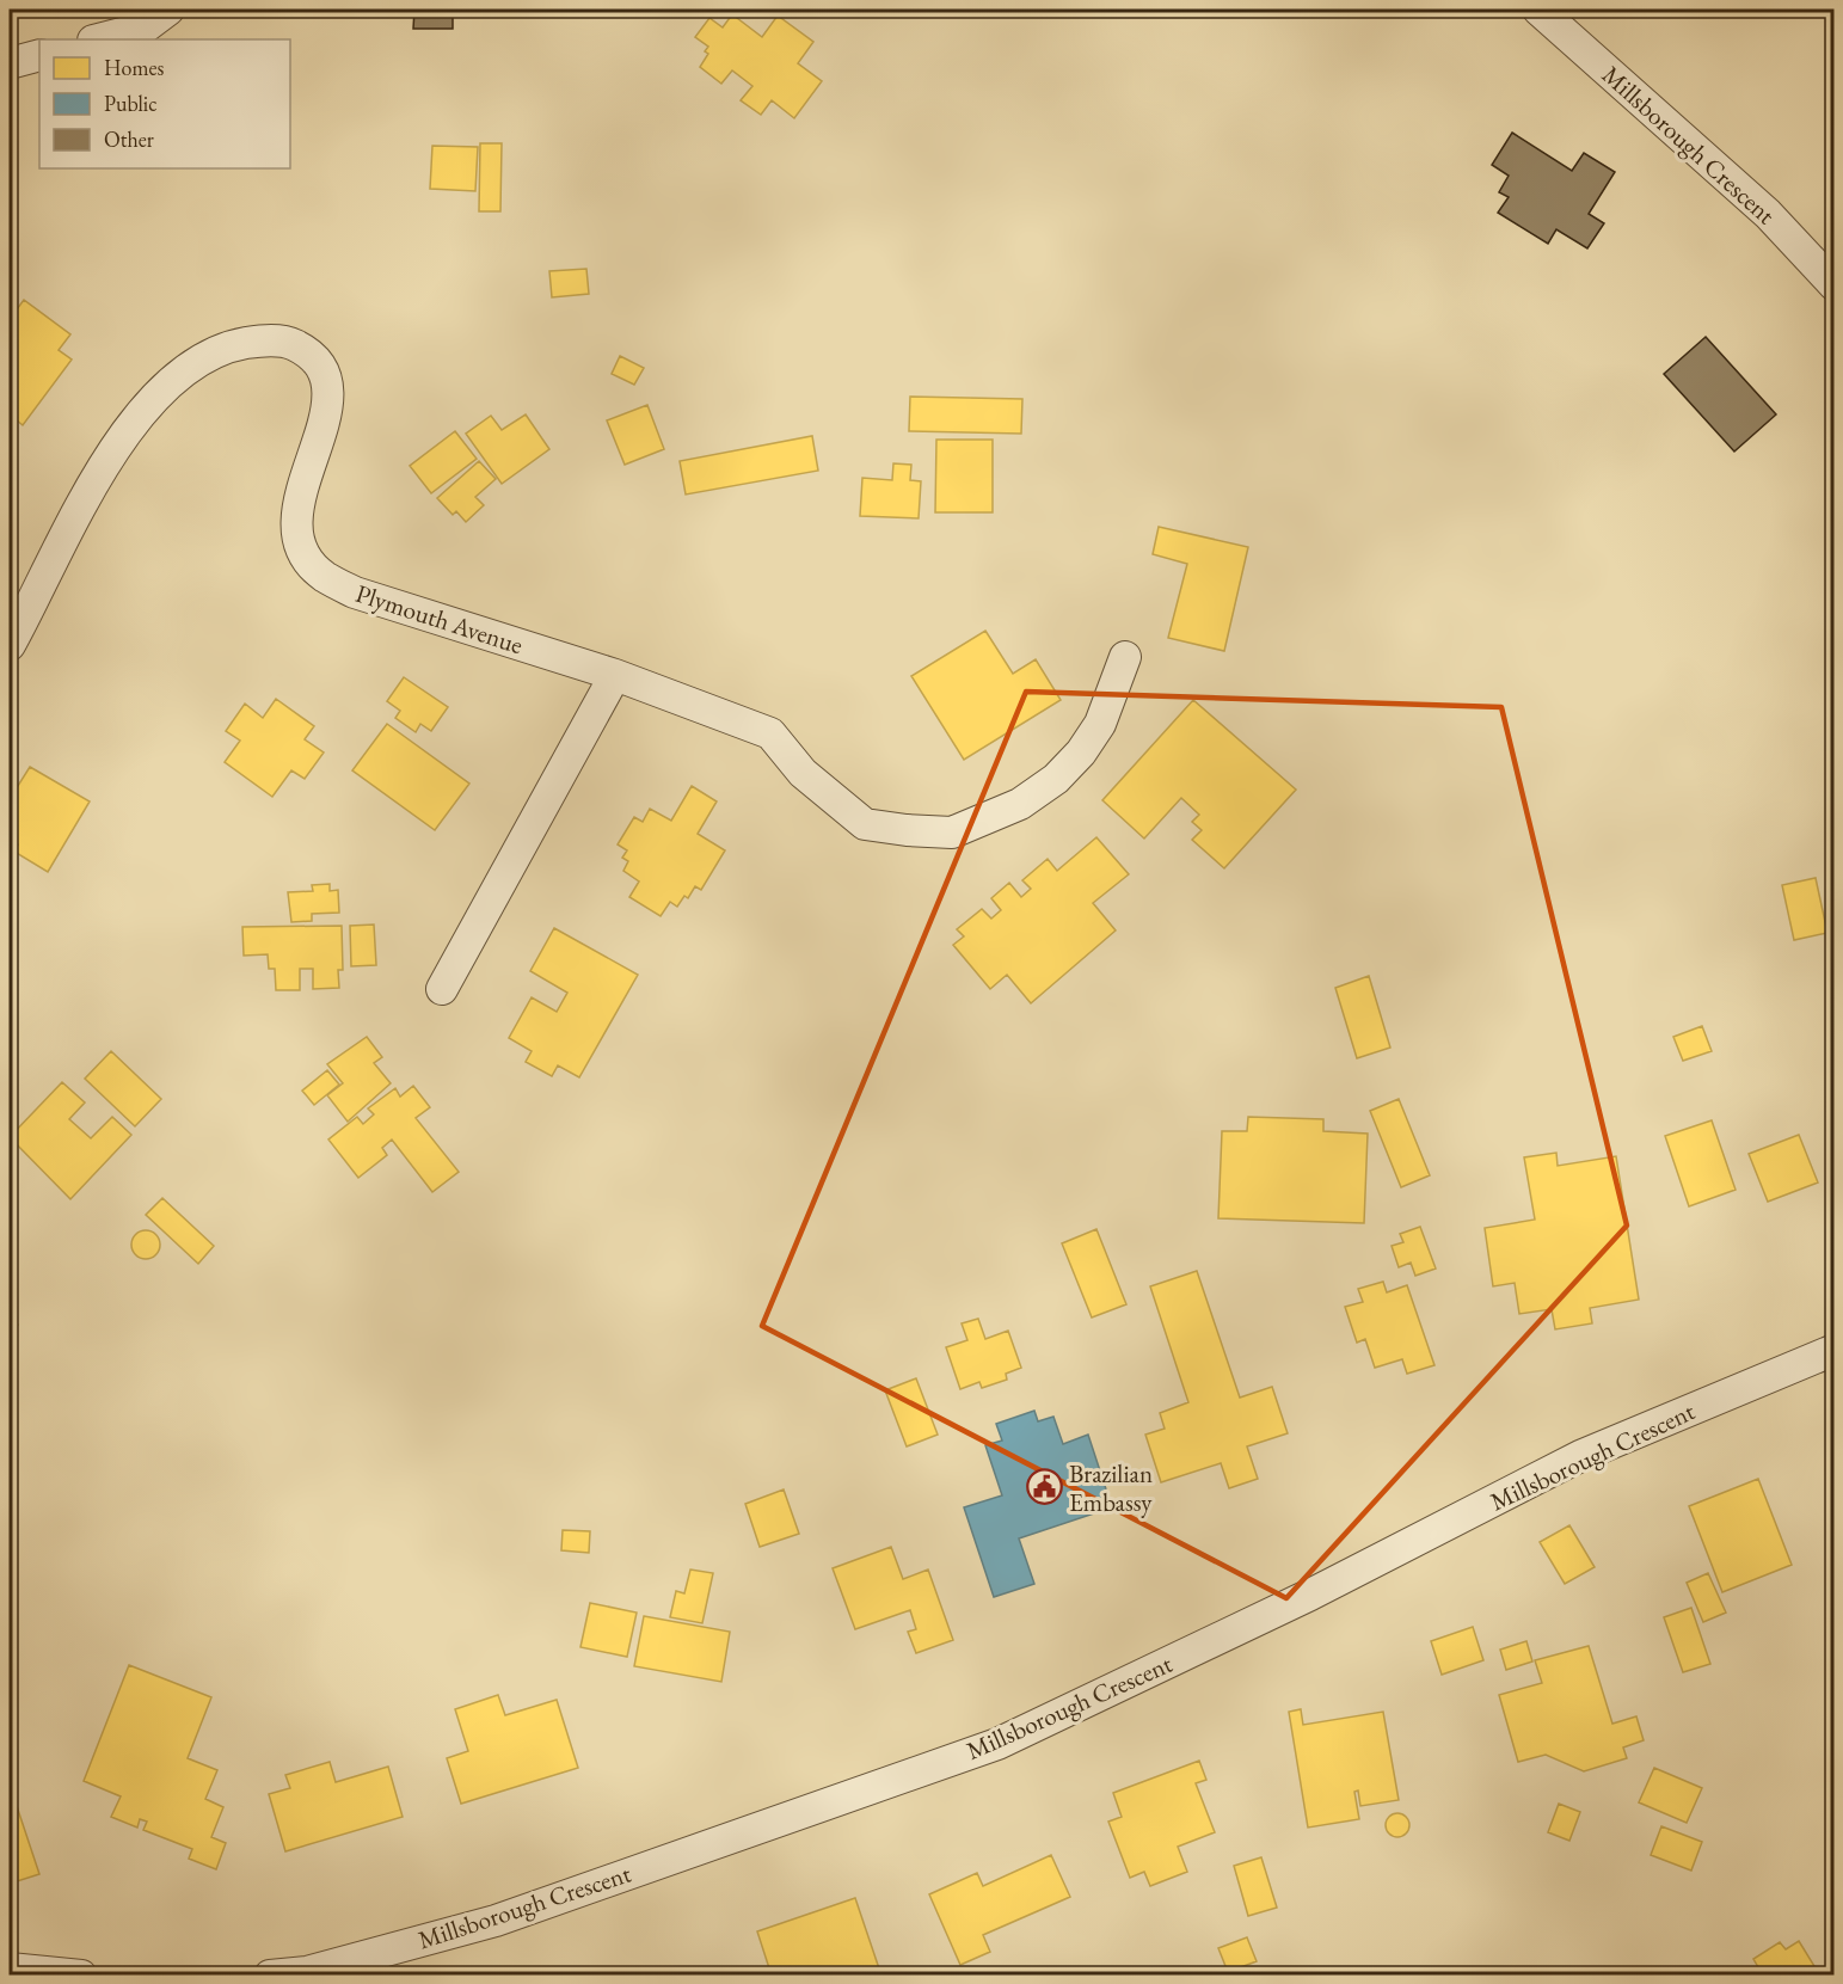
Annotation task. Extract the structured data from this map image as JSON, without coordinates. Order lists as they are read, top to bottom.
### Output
{
  "streets": {
    "street": ["Millsborough Crescent", "Plymouth Avenue"]
  },
  "places": {
    "public building": ["Brazilian Embassy"]
  },
  "legend": ["Homes", "Public", "Other"]
}
